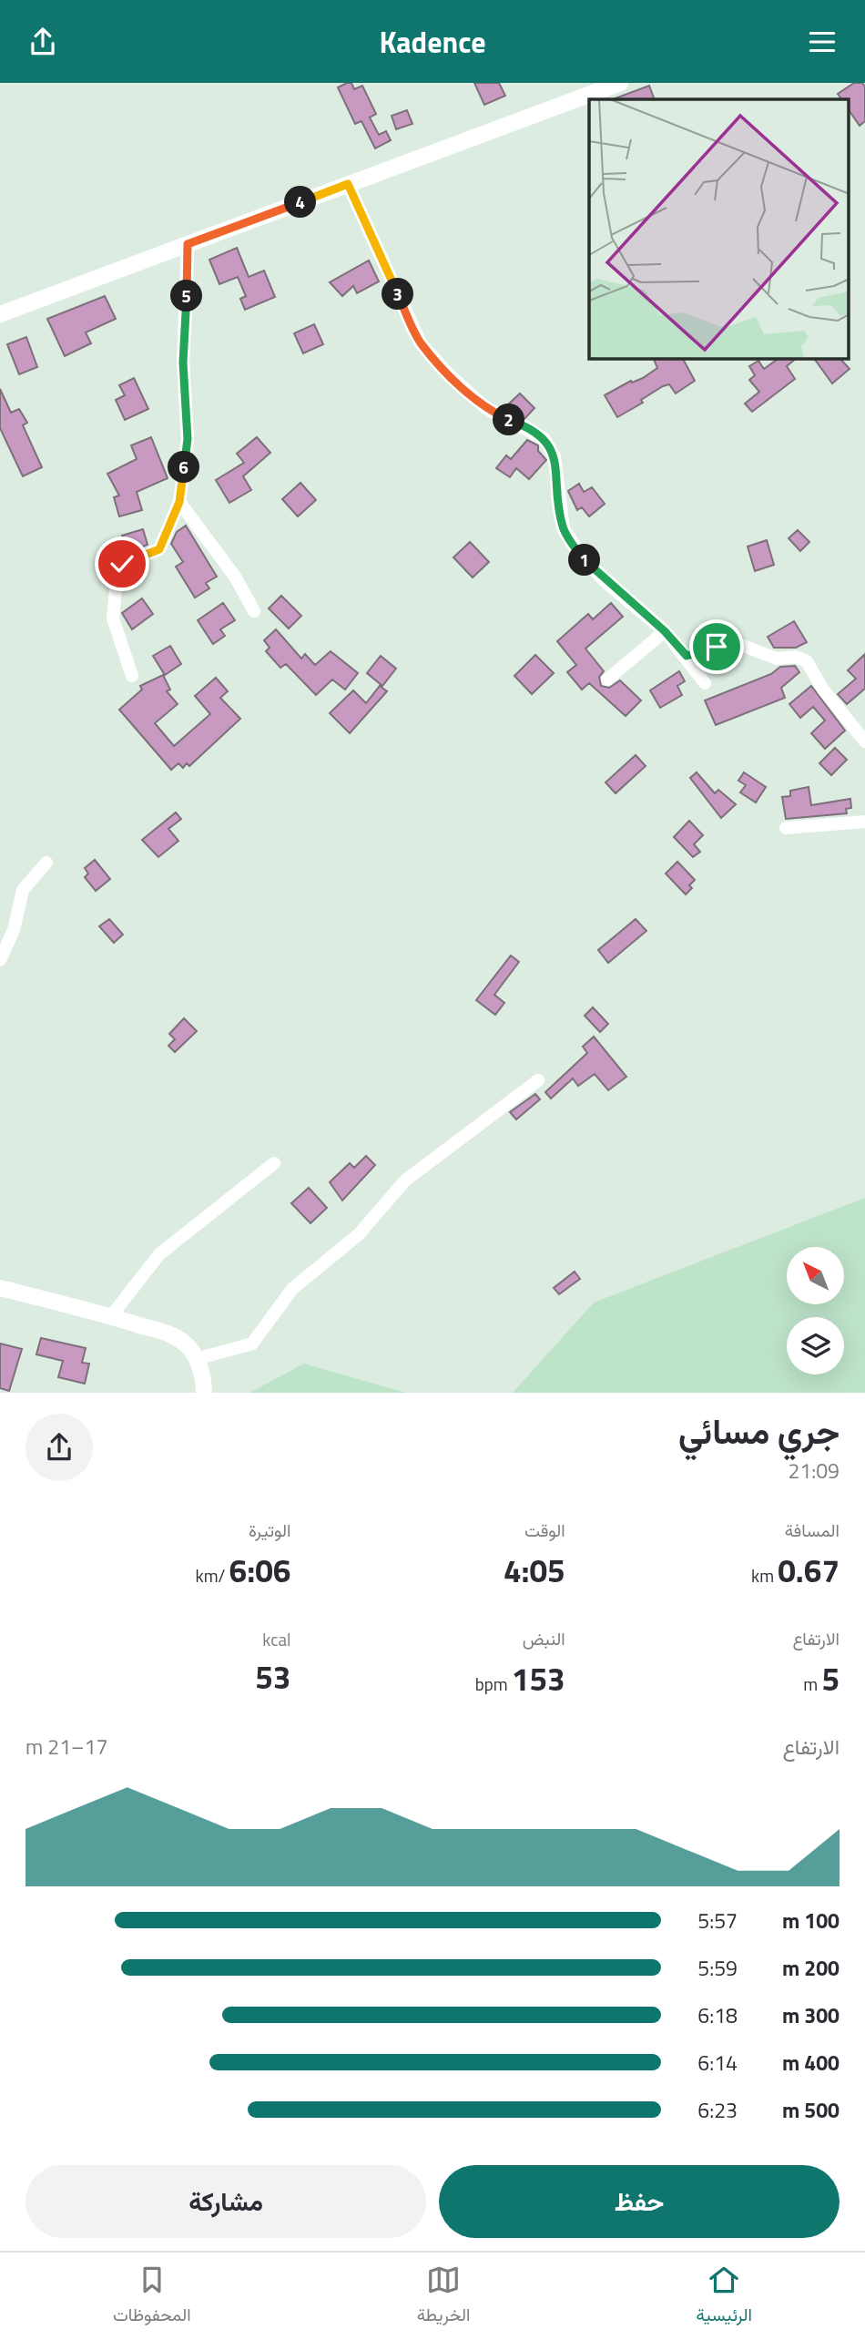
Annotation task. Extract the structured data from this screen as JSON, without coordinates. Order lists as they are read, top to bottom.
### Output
{
  "north": "top left",
  "page": {
    "header": "Kadence",
    "pins": [
      "4",
      "3",
      "5",
      "2",
      "6",
      "1"
    ],
    "heading": ["جري مسائي", "21:09"],
    "stats": [
      ["المسافة", "0.67 km"],
      ["الوقت", "4:05"],
      ["الوتيرة", "6:06 /km"],
      ["الارتفاع", "5 m"],
      ["النبض", "153 bpm"],
      ["kcal", "53"]
    ],
    "chart": ["الارتفاع", "17–21 m"],
    "list": [
      {
        "name": "100 m",
        "note": "5:57"
      },
      {
        "name": "200 m",
        "note": "5:59"
      },
      {
        "name": "300 m",
        "note": "6:18"
      },
      {
        "name": "400 m",
        "note": "6:14"
      },
      {
        "name": "500 m",
        "note": "6:23"
      }
    ],
    "buttons": ["حفظ", "مشاركة"],
    "tabs": ["الرئيسية", "الخريطة", "المحفوظات"]
  }
}
